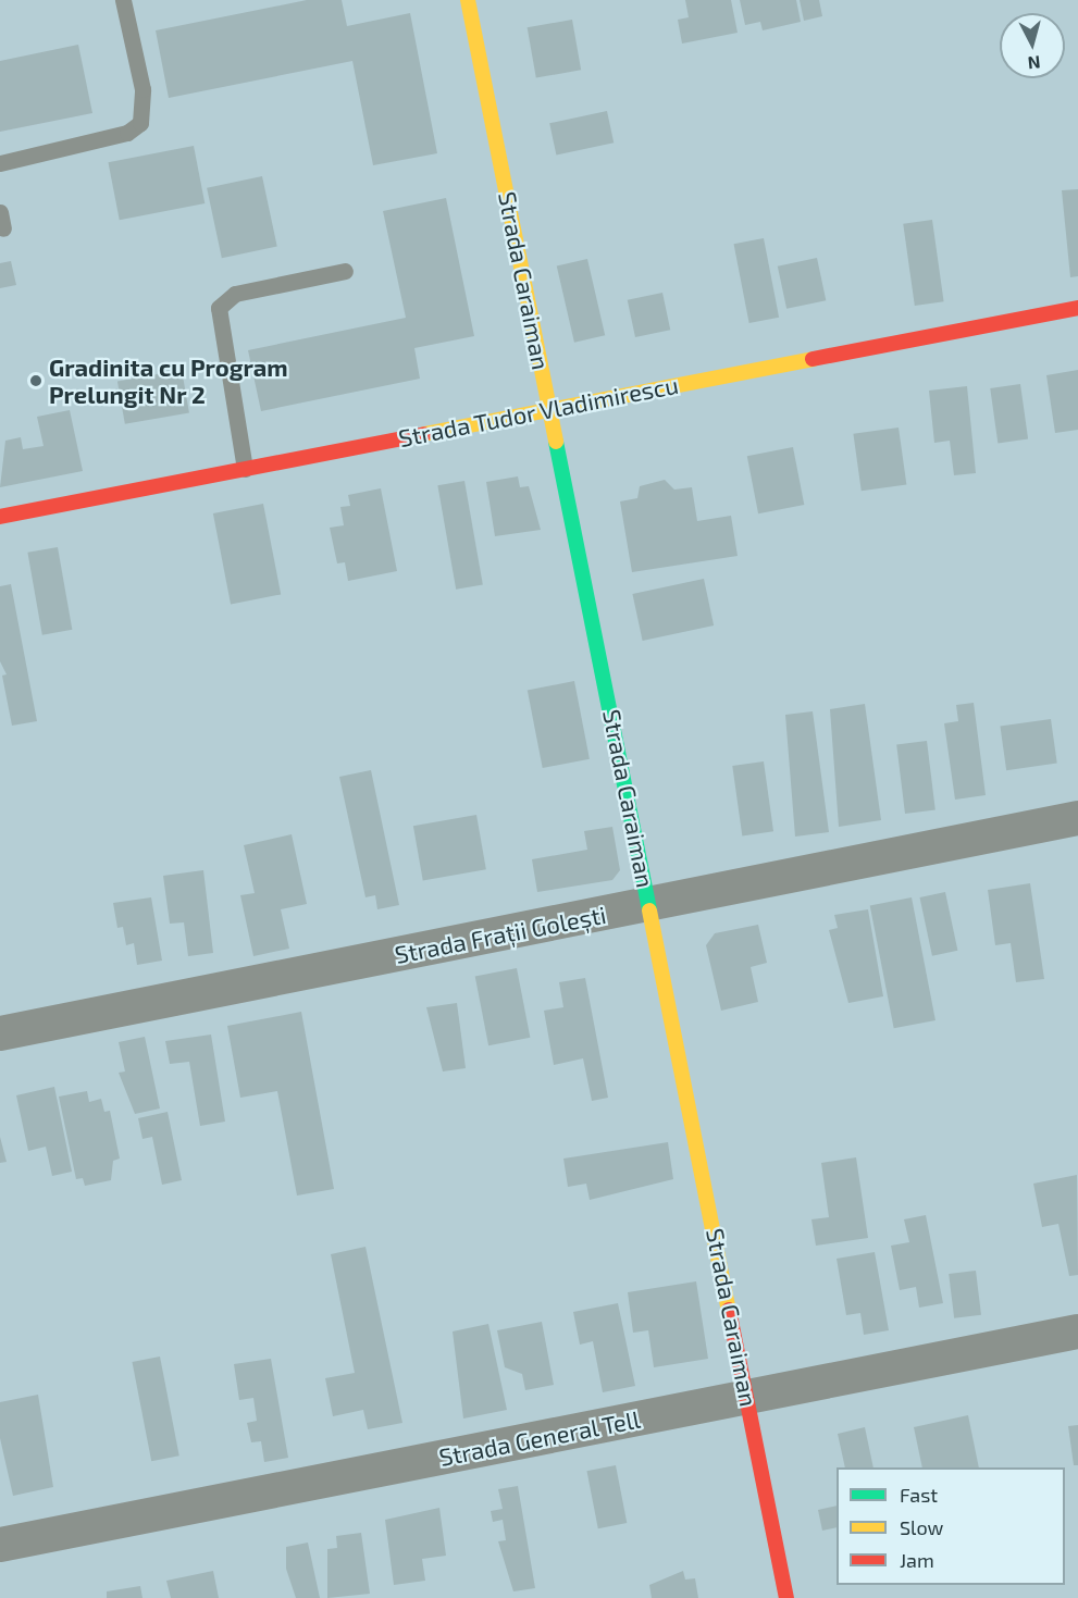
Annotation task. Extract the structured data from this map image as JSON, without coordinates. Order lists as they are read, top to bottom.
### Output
{
  "streets": {
    "street": [
      "Strada Caraiman",
      "Strada Tudor Vladimirescu",
      "Strada Frații Golești",
      "Strada General Tell"
    ]
  },
  "crossings": [
    ["Strada Caraiman", "Strada Tudor Vladimirescu"],
    ["Strada Caraiman", "Strada Frații Golești"],
    ["Strada Caraiman", "Strada General Tell"]
  ],
  "places": ["Gradinita cu Program Prelungit Nr 2"],
  "legend": ["Fast", "Slow", "Jam"],
  "north": "bottom"
}
